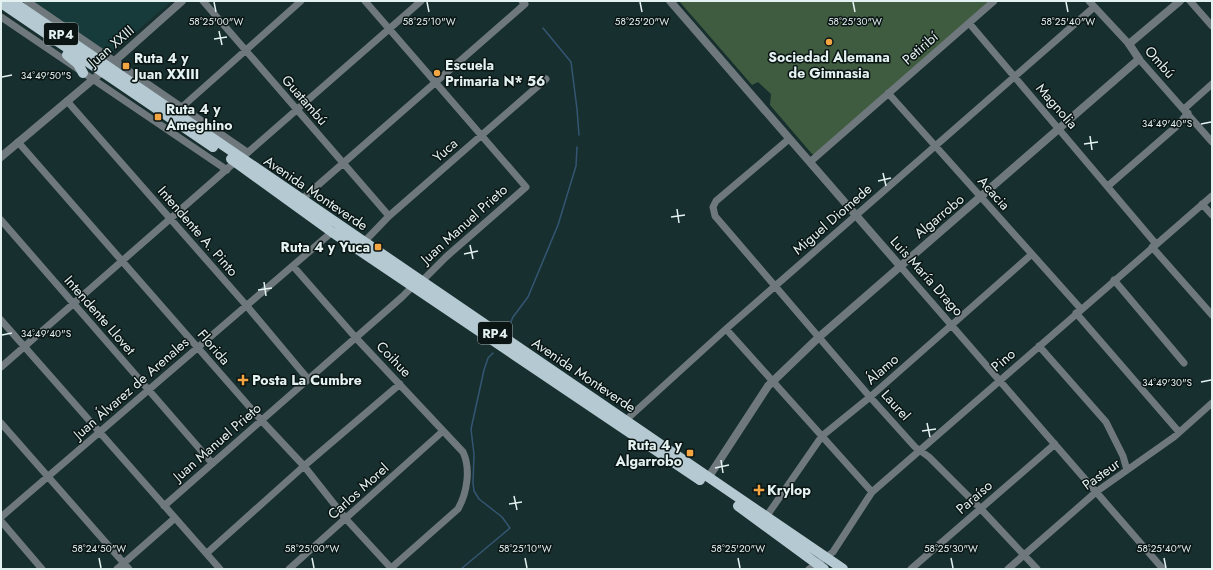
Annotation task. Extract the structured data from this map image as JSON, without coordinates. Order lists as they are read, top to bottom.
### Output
{
  "streets": {
    "main road": ["RP4", "Avenida Monteverde"],
    "street": [
      "Juan XXIII",
      "Petiribí",
      "Ombú",
      "Guatambú",
      "Magnolia",
      "Yuca",
      "Acacia",
      "Algarrobo",
      "Miguel Diomede",
      "Juan Manuel Prieto",
      "Intendente A. Pinto",
      "Luis María Drago",
      "Intendente Llovet",
      "Florida",
      "Coihue",
      "Pino",
      "Álamo",
      "Juan Álvarez de Arenales",
      "Laurel",
      "Pasteur",
      "Carlos Morel",
      "Paraíso"
    ]
  },
  "crossings": [
    ["RP4", "Avenida Monteverde"],
    ["RP4", "Pino"],
    ["Juan XXIII", "Avenida Monteverde"],
    ["Juan XXIII", "Intendente A. Pinto"],
    ["Juan XXIII", "Florida"],
    ["Petiribí", "Magnolia"],
    ["Petiribí", "Acacia"],
    ["Petiribí", "Luis María Drago"],
    ["Ombú", "Algarrobo"],
    ["Ombú", "Miguel Diomede"],
    ["Guatambú", "Yuca"],
    ["Magnolia", "Algarrobo"],
    ["Magnolia", "Miguel Diomede"],
    ["Magnolia", "Pino"],
    ["Yuca", "Avenida Monteverde"],
    ["Yuca", "Juan Manuel Prieto"],
    ["Avenida Monteverde", "Algarrobo"],
    ["Avenida Monteverde", "Miguel Diomede"],
    ["Avenida Monteverde", "Juan Manuel Prieto"],
    ["Avenida Monteverde", "Pino"],
    ["Avenida Monteverde", "Álamo"],
    ["Avenida Monteverde", "Juan Álvarez de Arenales"],
    ["Acacia", "Algarrobo"],
    ["Acacia", "Miguel Diomede"],
    ["Acacia", "Pino"],
    ["Acacia", "Álamo"],
    ["Acacia", "Pasteur"],
    ["Algarrobo", "Luis María Drago"],
    ["Algarrobo", "Laurel"],
    ["Miguel Diomede", "Luis María Drago"],
    ["Miguel Diomede", "Laurel"],
    ["Juan Manuel Prieto", "Intendente A. Pinto"],
    ["Juan Manuel Prieto", "Intendente Llovet"],
    ["Juan Manuel Prieto", "Florida"],
    ["Juan Manuel Prieto", "Coihue"],
    ["Intendente A. Pinto", "Juan Álvarez de Arenales"],
    ["Luis María Drago", "Pino"],
    ["Luis María Drago", "Álamo"],
    ["Luis María Drago", "Laurel"],
    ["Luis María Drago", "Pasteur"],
    ["Luis María Drago", "Paraíso"],
    ["Intendente Llovet", "Juan Álvarez de Arenales"],
    ["Florida", "Coihue"],
    ["Florida", "Juan Álvarez de Arenales"],
    ["Florida", "Carlos Morel"],
    ["Coihue", "Juan Álvarez de Arenales"],
    ["Coihue", "Carlos Morel"],
    ["Pino", "Laurel"],
    ["Álamo", "Laurel"],
    ["Laurel", "Pasteur"],
    ["Laurel", "Paraíso"]
  ],
  "places": {
    "other": ["Sociedad Alemana de Gimnasia", "Escuela Primaria N* 56"],
    "transit": [
      "Ruta 4 y Juan XXIII",
      "Ruta 4 y Ameghino",
      "Ruta 4 y Yuca",
      "Ruta 4 y Algarrobo"
    ],
    "health": ["Posta La Cumbre", "Krylop"]
  },
  "coordinates": [
    "58°25'00\"W",
    "58°25'10\"W",
    "58°25'20\"W",
    "58°25'30\"W",
    "58°25'40\"W",
    "34°49'50\"S",
    "34°49'40\"S",
    "34°49'30\"S",
    "58°24'50\"W"
  ]
}
